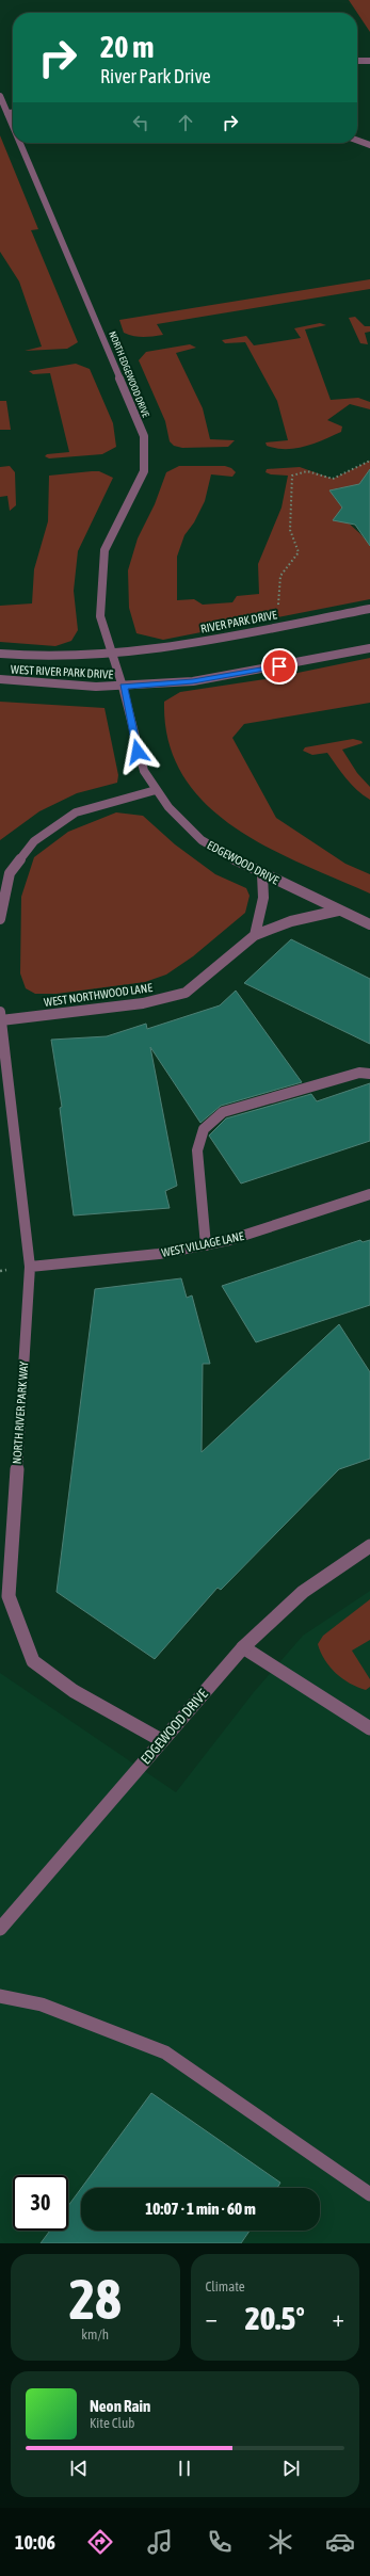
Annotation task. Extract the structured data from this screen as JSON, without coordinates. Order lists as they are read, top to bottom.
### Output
{
  "streets": {
    "street": [
      "NORTH EDGEWOOD DRIVE",
      "RIVER PARK DRIVE",
      "WEST RIVER PARK DRIVE",
      "EDGEWOOD DRIVE",
      "WEST NORTHWOOD LANE",
      "WEST VILLAGE LANE",
      "NORTH RIVER PARK WAY"
    ]
  },
  "crossings": [
    ["NORTH EDGEWOOD DRIVE", "RIVER PARK DRIVE"],
    ["NORTH EDGEWOOD DRIVE", "WEST RIVER PARK DRIVE"],
    ["NORTH EDGEWOOD DRIVE", "EDGEWOOD DRIVE"],
    ["RIVER PARK DRIVE", "WEST RIVER PARK DRIVE"],
    ["WEST RIVER PARK DRIVE", "EDGEWOOD DRIVE"],
    ["EDGEWOOD DRIVE", "WEST NORTHWOOD LANE"],
    ["EDGEWOOD DRIVE", "NORTH RIVER PARK WAY"],
    ["WEST NORTHWOOD LANE", "NORTH RIVER PARK WAY"],
    ["WEST VILLAGE LANE", "NORTH RIVER PARK WAY"]
  ],
  "page": {
    "turn": ["20 m", "River Park Drive"],
    "limit": "30",
    "trip": "10:07 · 1 min · 60 m",
    "tile": [
      ["28", "km/h"],
      "Climate"
    ],
    "heat": ["−", "20.5°", "+"],
    "song": ["Neon Rain", "Kite Club"],
    "tabs": "10:06"
  }
}
